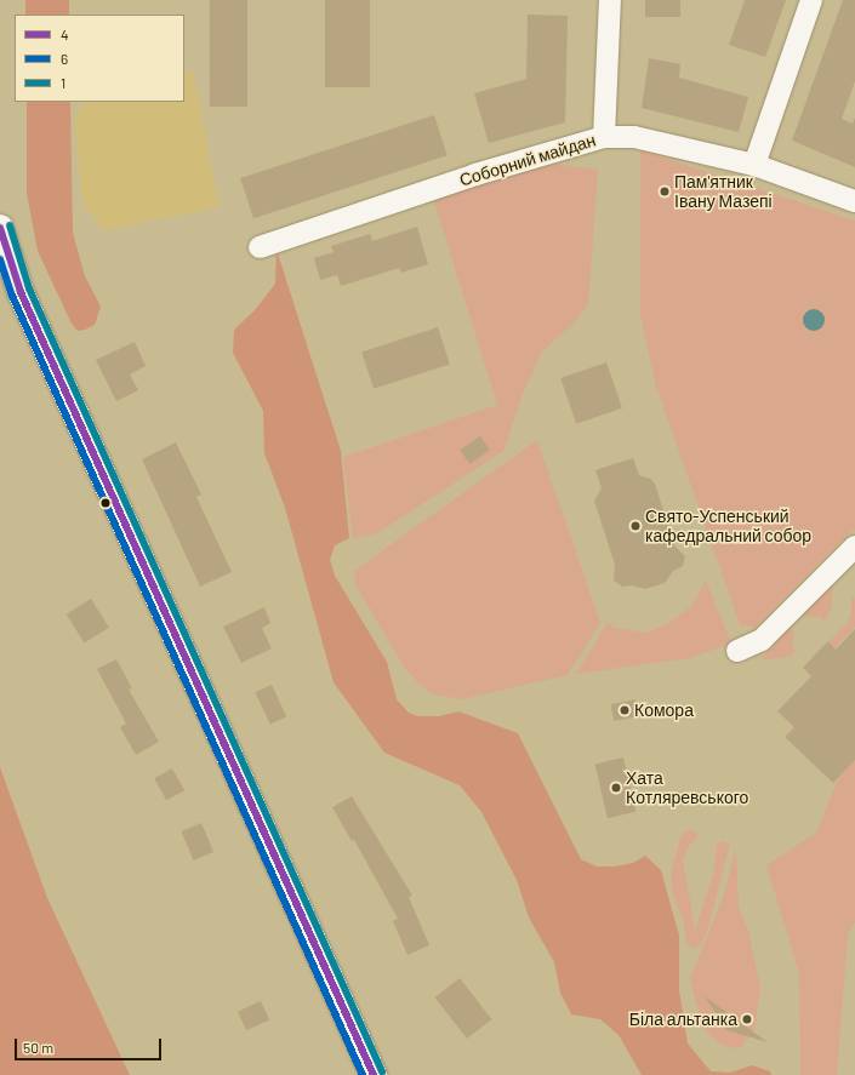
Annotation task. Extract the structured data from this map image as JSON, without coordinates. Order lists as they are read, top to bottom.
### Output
{
  "streets": {
    "street": ["Соборний майдан"]
  },
  "places": [
    "Пам'ятник Івану Мазепі",
    "Свято-Успенський кафедральний собор",
    "Комора",
    "Хата Котляревського",
    "Біла альтанка"
  ],
  "lines": ["transit line 1", "transit line 4", "transit line 6"],
  "legend": ["4", "6", "1"],
  "scale_bar": "50 m"
}
